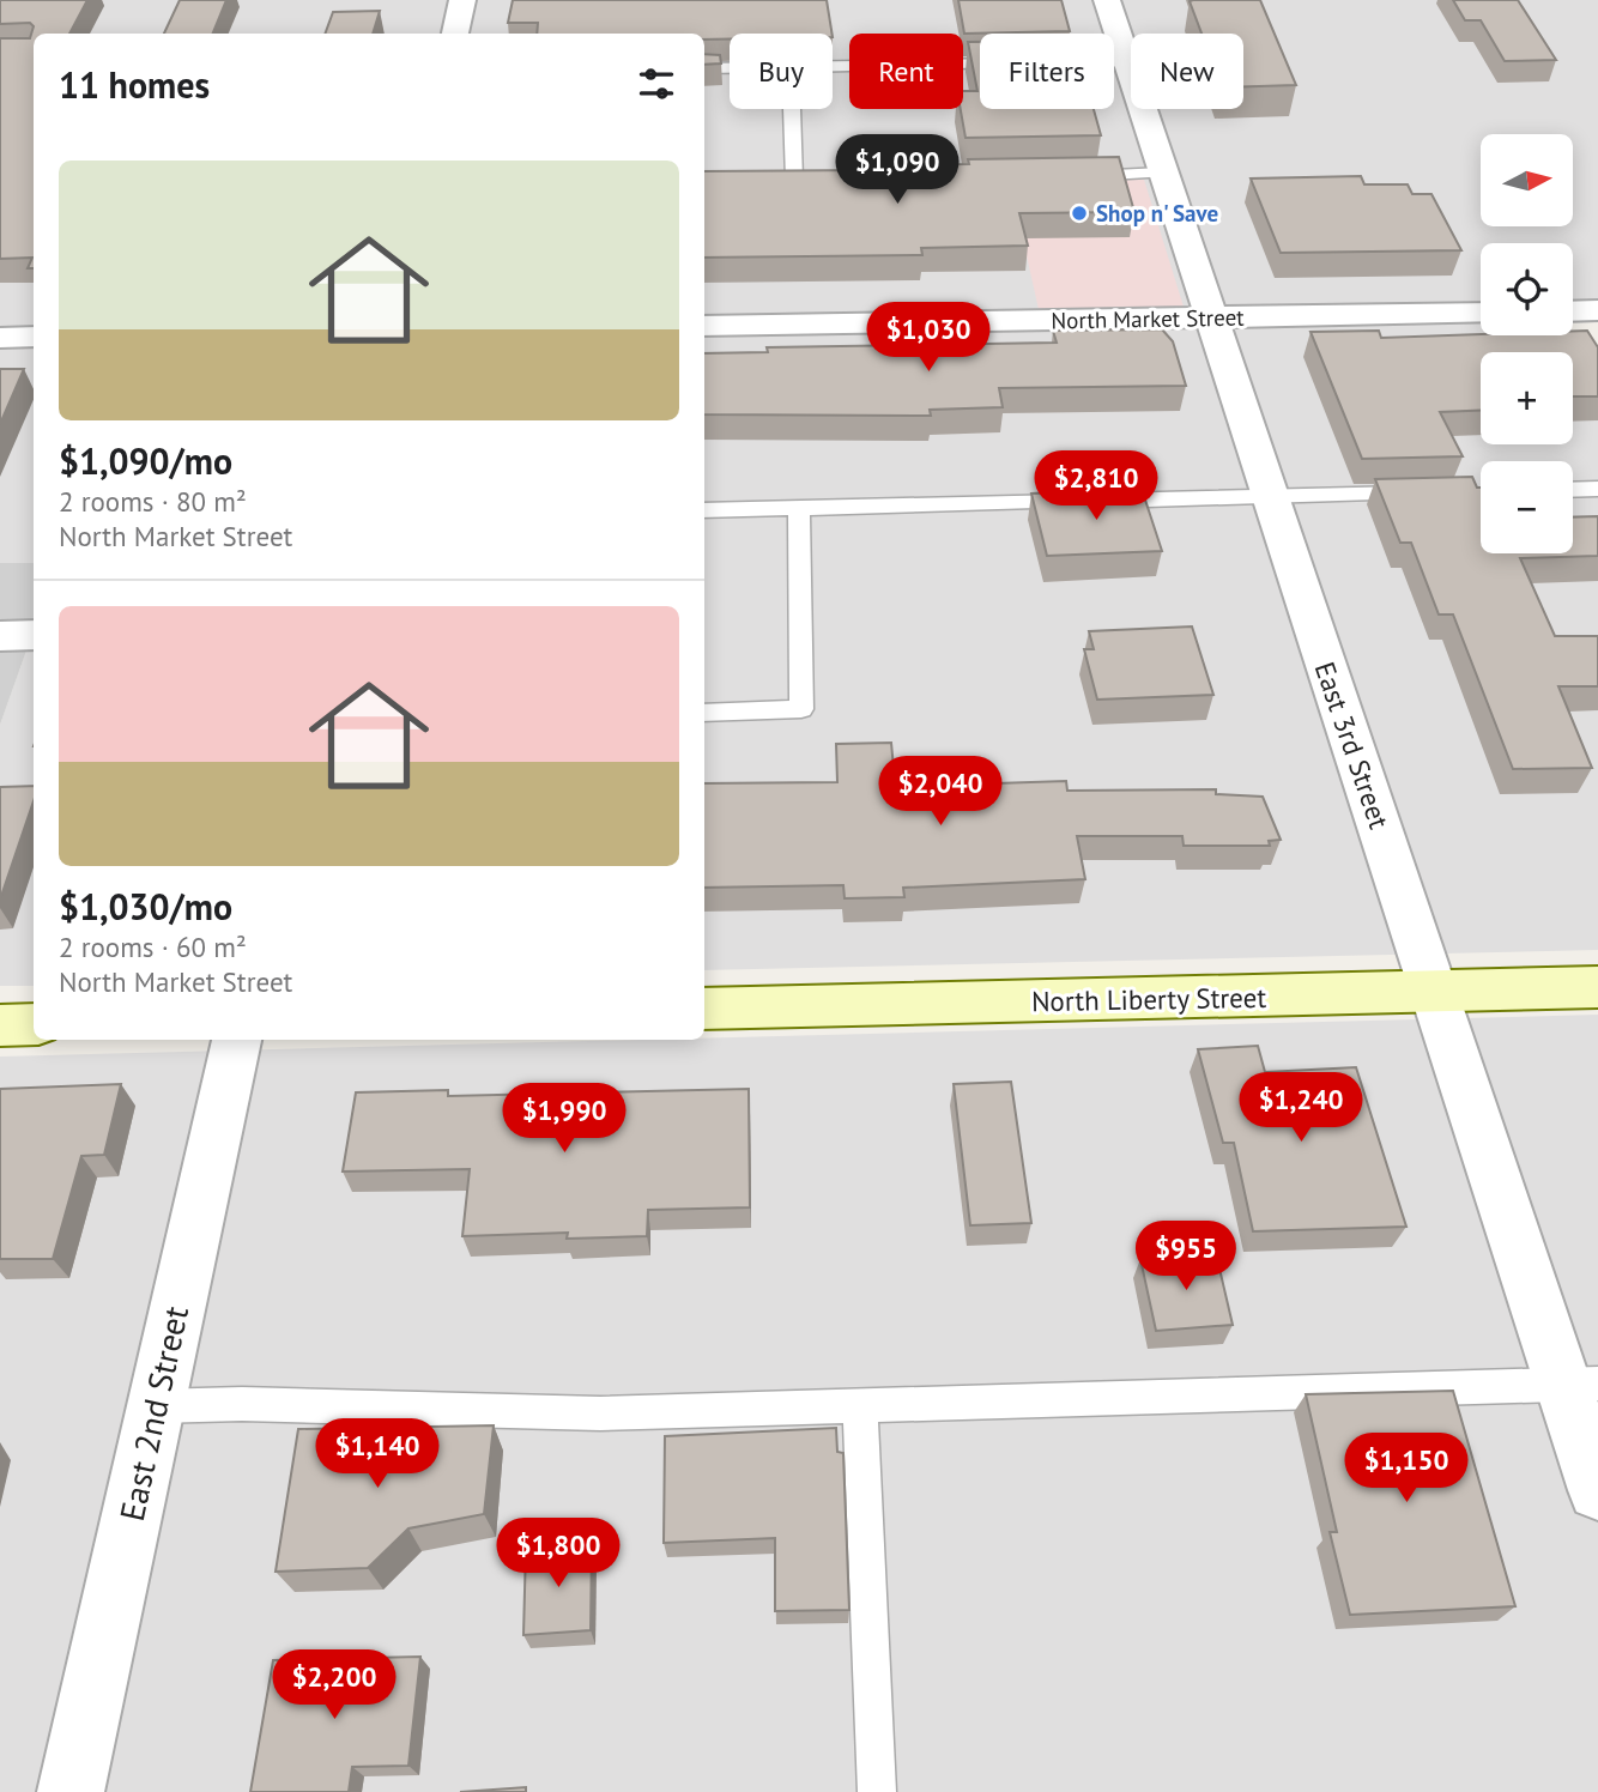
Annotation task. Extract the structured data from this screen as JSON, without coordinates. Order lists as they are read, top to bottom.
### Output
{
  "streets": {
    "street": [
      "North Market Street",
      "East 3rd Street",
      "North Liberty Street",
      "East 2nd Street"
    ]
  },
  "crossings": [
    ["North Market Street", "East 3rd Street"],
    ["East 3rd Street", "North Liberty Street"]
  ],
  "places": ["Shop n' Save"],
  "north": "right",
  "page": {
    "chip": [
      "Buy",
      "Rent",
      "Filters",
      "New"
    ],
    "heading": "11 homes",
    "map_buttons": ["+", "−"],
    "price": [
      "$1,090",
      "$1,030",
      "$2,810",
      "$2,040",
      "$1,240",
      "$1,990",
      "$955",
      "$1,140",
      "$1,150",
      "$1,800",
      "$2,200"
    ],
    "list": [
      {
        "name": "$1,090/mo",
        "note": "2 rooms · 80 m² · North Market Street"
      },
      {
        "name": "$1,030/mo",
        "note": "2 rooms · 60 m² · North Market Street"
      }
    ]
  }
}
